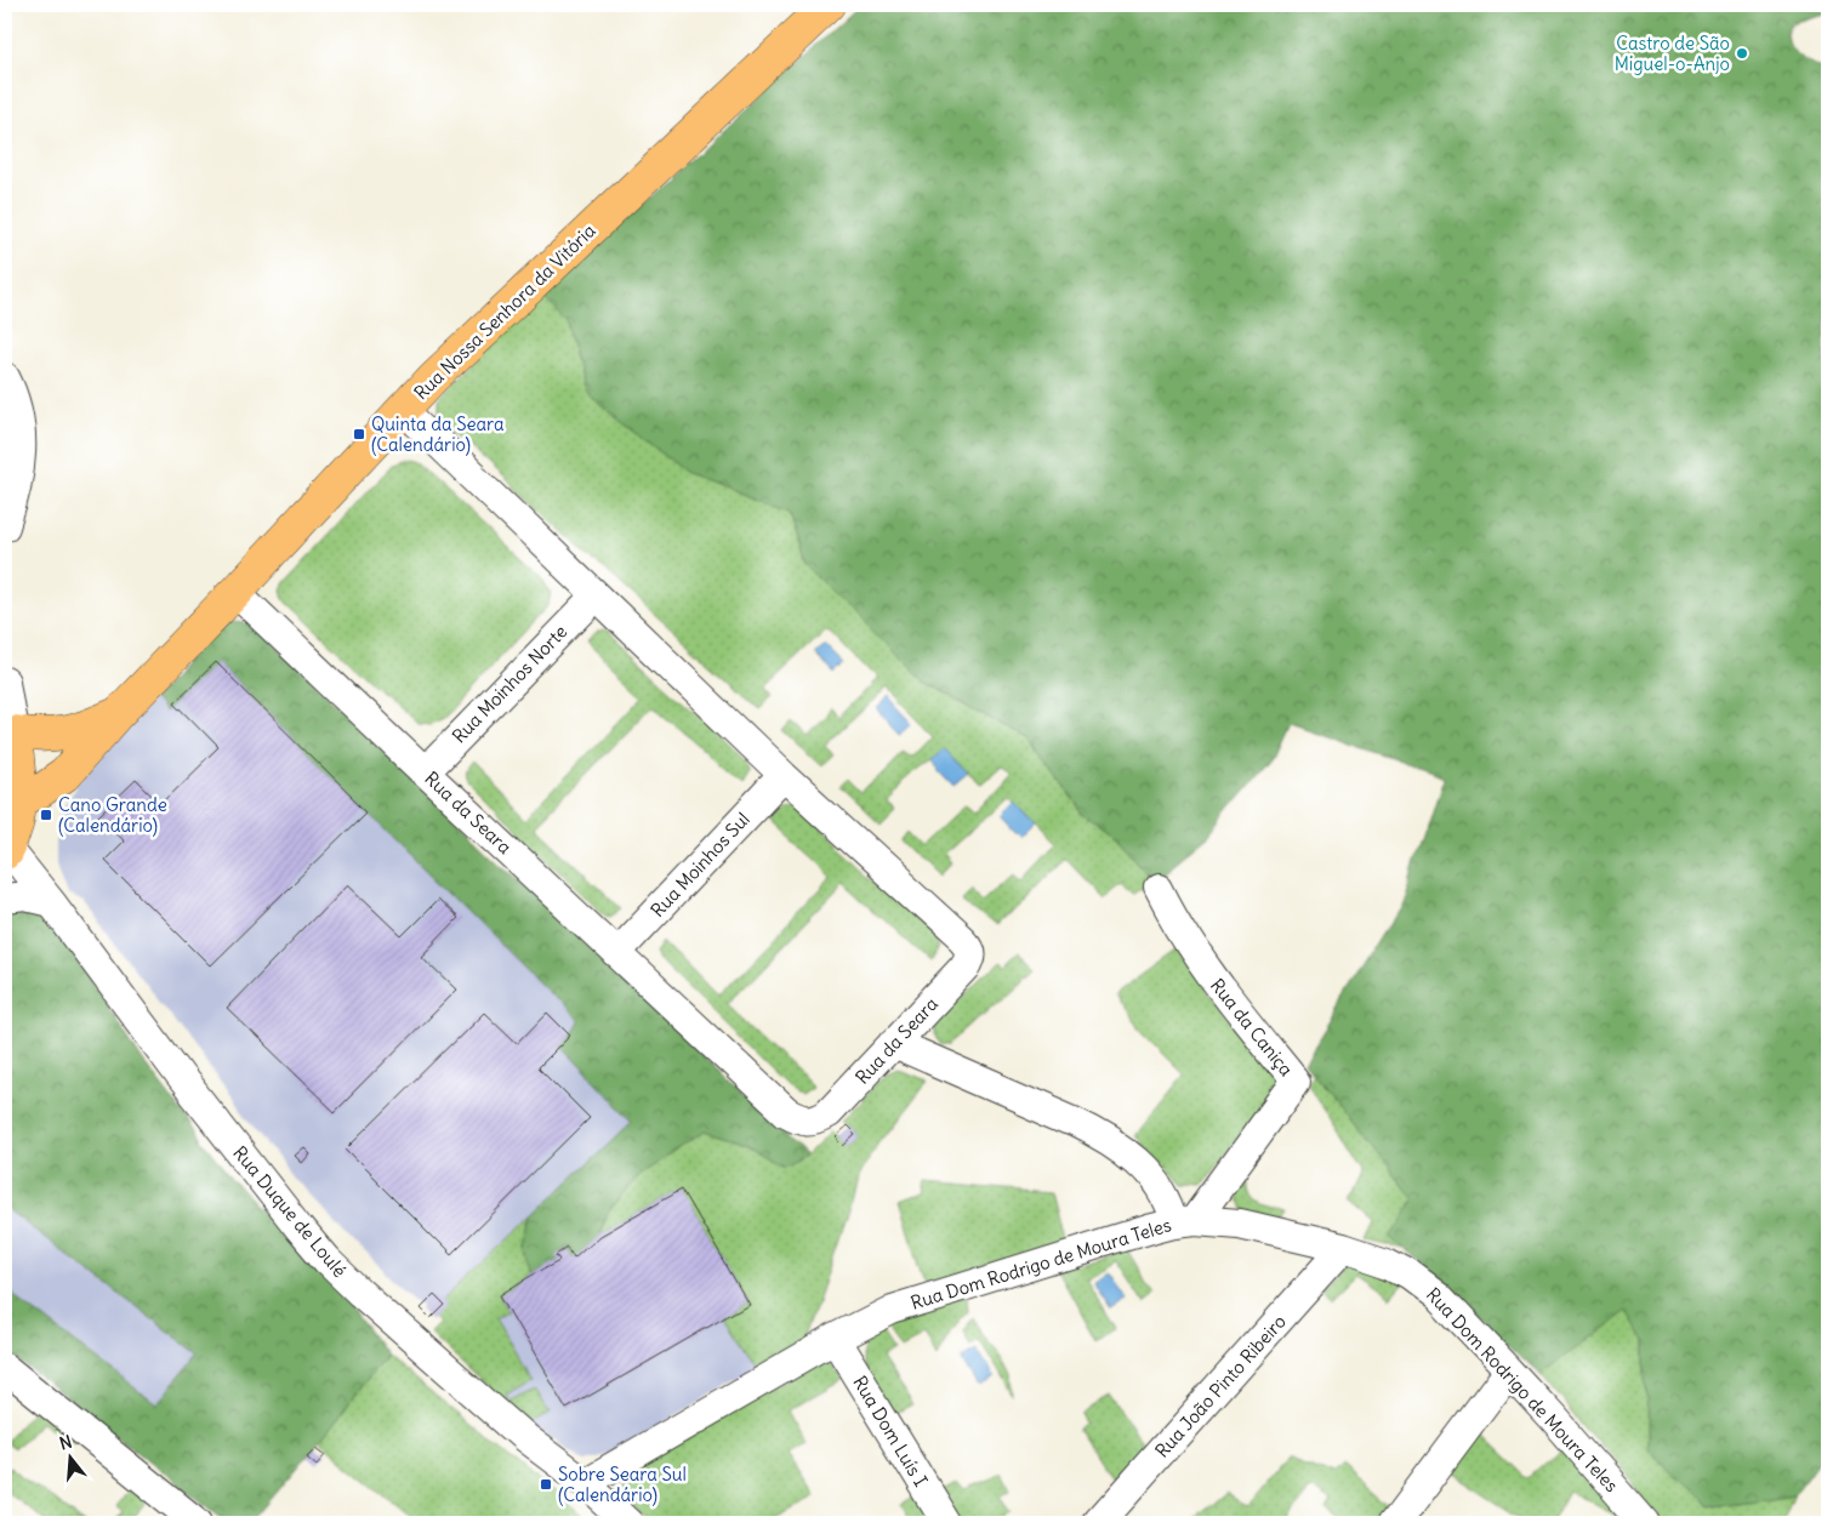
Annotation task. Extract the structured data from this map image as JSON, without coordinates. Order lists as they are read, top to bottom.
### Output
{
  "streets": {
    "main road": ["Rua Nossa Senhora da Vitória"],
    "street": [
      "Rua Moinhos Norte",
      "Rua da Seara",
      "Rua Moinhos Sul",
      "Rua da Caniça",
      "Rua Duque de Loulé",
      "Rua Dom Rodrigo de Moura Teles",
      "Rua João Pinto Ribeiro",
      "Rua Dom Luís I"
    ]
  },
  "crossings": [
    ["Rua Nossa Senhora da Vitória", "Rua da Seara"],
    ["Rua Moinhos Norte", "Rua da Seara"],
    ["Rua da Seara", "Rua Moinhos Sul"],
    ["Rua da Caniça", "Rua Dom Rodrigo de Moura Teles"],
    ["Rua Duque de Loulé", "Rua Dom Rodrigo de Moura Teles"],
    ["Rua Dom Rodrigo de Moura Teles", "Rua João Pinto Ribeiro"],
    ["Rua Dom Rodrigo de Moura Teles", "Rua Dom Luís I"]
  ],
  "places": {
    "other": ["Castro de São Miguel-o-Anjo"],
    "transit": ["Quinta da Seara (Calendário)", "Cano Grande (Calendário)", "Sobre Seara Sul (Calendário)"]
  },
  "north": "top"
}
